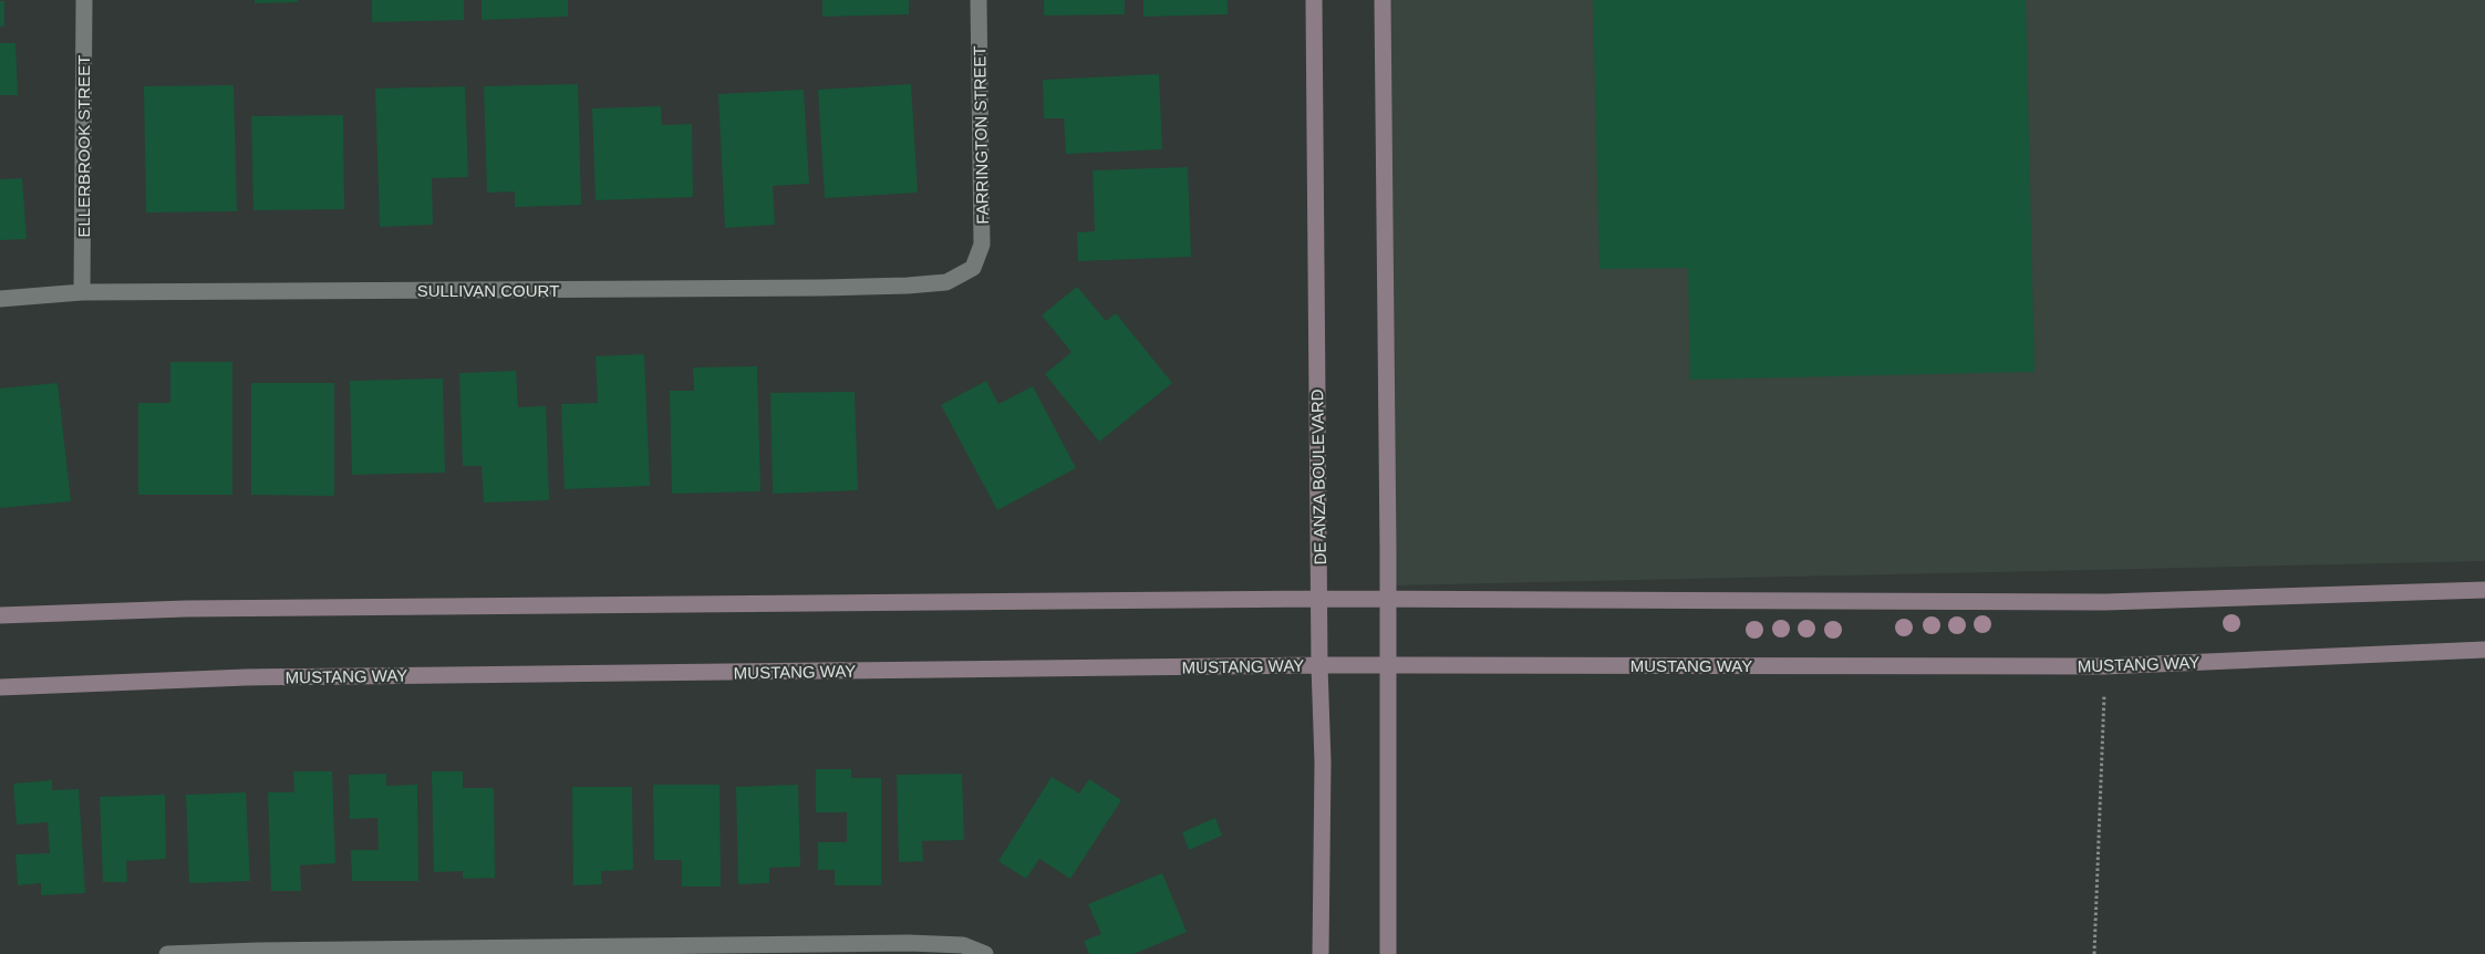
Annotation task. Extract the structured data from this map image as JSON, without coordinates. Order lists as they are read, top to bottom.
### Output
{
  "streets": {
    "street": [
      "FARRINGTON STREET",
      "ELLERBROOK STREET",
      "SULLIVAN COURT",
      "DE ANZA BOULEVARD",
      "MUSTANG WAY"
    ]
  },
  "crossings": [
    ["FARRINGTON STREET", "SULLIVAN COURT"],
    ["ELLERBROOK STREET", "SULLIVAN COURT"],
    ["DE ANZA BOULEVARD", "MUSTANG WAY"]
  ]
}
